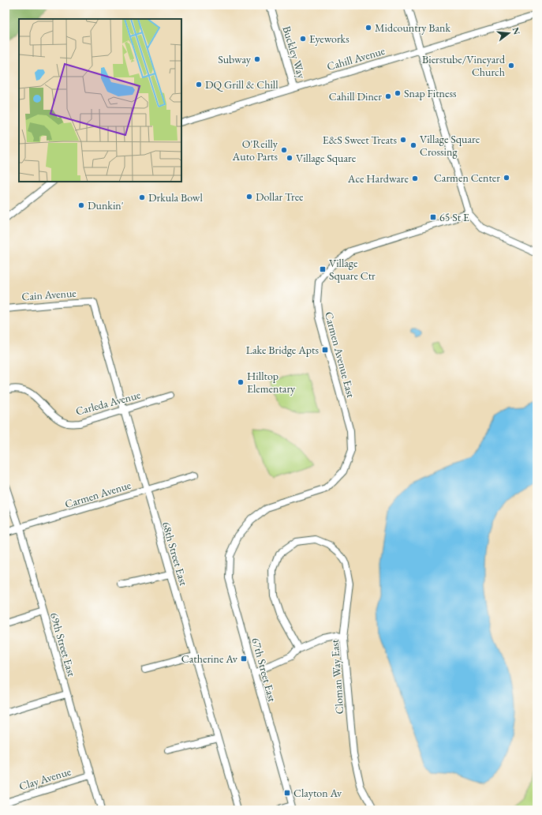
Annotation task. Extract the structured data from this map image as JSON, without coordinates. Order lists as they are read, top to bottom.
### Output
{
  "streets": {
    "street": [
      "Buckley Way",
      "Cahill Avenue",
      "Cain Avenue",
      "Carmen Avenue East",
      "Carleda Avenue",
      "Carmen Avenue",
      "68th Street East",
      "69th Street East",
      "67th Street East",
      "Cloman Way East",
      "Clay Avenue"
    ]
  },
  "crossings": [
    ["Buckley Way", "Cahill Avenue"],
    ["Cain Avenue", "68th Street East"],
    ["Carmen Avenue East", "67th Street East"],
    ["Carleda Avenue", "68th Street East"],
    ["Carmen Avenue", "68th Street East"],
    ["Carmen Avenue", "69th Street East"],
    ["69th Street East", "Clay Avenue"]
  ],
  "places": {
    "other": [
      "Midcountry Bank",
      "Eyeworks",
      "Subway",
      "Bierstube/Vineyard Church",
      "DQ Grill & Chill",
      "Snap Fitness",
      "Cahill Diner",
      "E&S Sweet Treats",
      "Village Square Crossing",
      "O'Reilly Auto Parts",
      "Village Square",
      "Carmen Center",
      "Ace Hardware",
      "Dollar Tree",
      "Drkula Bowl",
      "Dunkin'",
      "Hilltop Elementary"
    ],
    "transit": [
      "65 St E",
      "Village Square Ctr",
      "Lake Bridge Apts",
      "Catherine Av",
      "Clayton Av"
    ]
  },
  "north": "right"
}
